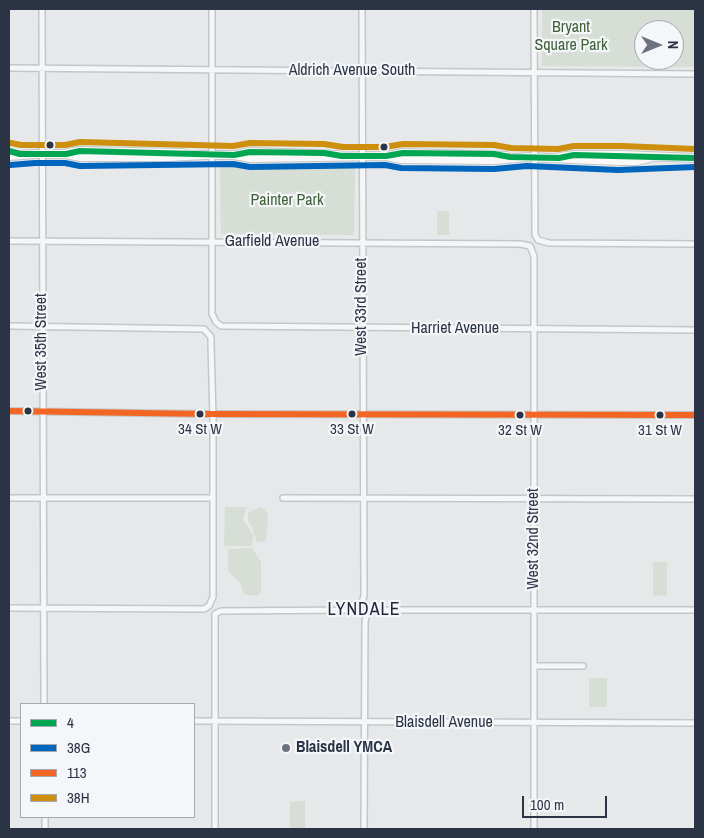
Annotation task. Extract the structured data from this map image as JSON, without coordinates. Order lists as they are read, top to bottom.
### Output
{
  "streets": {
    "street": [
      "Aldrich Avenue South",
      "Garfield Avenue",
      "West 33rd Street",
      "Harriet Avenue",
      "West 35th Street",
      "West 32nd Street",
      "Blaisdell Avenue"
    ]
  },
  "crossings": [
    ["Aldrich Avenue South", "West 33rd Street"],
    ["Aldrich Avenue South", "West 35th Street"],
    ["Garfield Avenue", "West 33rd Street"],
    ["Garfield Avenue", "Harriet Avenue"],
    ["Garfield Avenue", "West 35th Street"],
    ["Garfield Avenue", "West 32nd Street"],
    ["West 33rd Street", "Harriet Avenue"],
    ["West 33rd Street", "Blaisdell Avenue"],
    ["Harriet Avenue", "West 32nd Street"],
    ["West 32nd Street", "Blaisdell Avenue"]
  ],
  "districts": ["LYNDALE"],
  "parks": ["Bryant Square Park", "Painter Park"],
  "places": [
    "34 St W",
    "33 St W",
    "32 St W",
    "31 St W",
    "Blaisdell YMCA"
  ],
  "lines": [
    "transit line 38H",
    "transit line 4",
    "transit line 38G",
    "transit line 113"
  ],
  "legend": [
    "4",
    "38G",
    "113",
    "38H"
  ],
  "scale_bar": "100 m",
  "north": "right"
}
